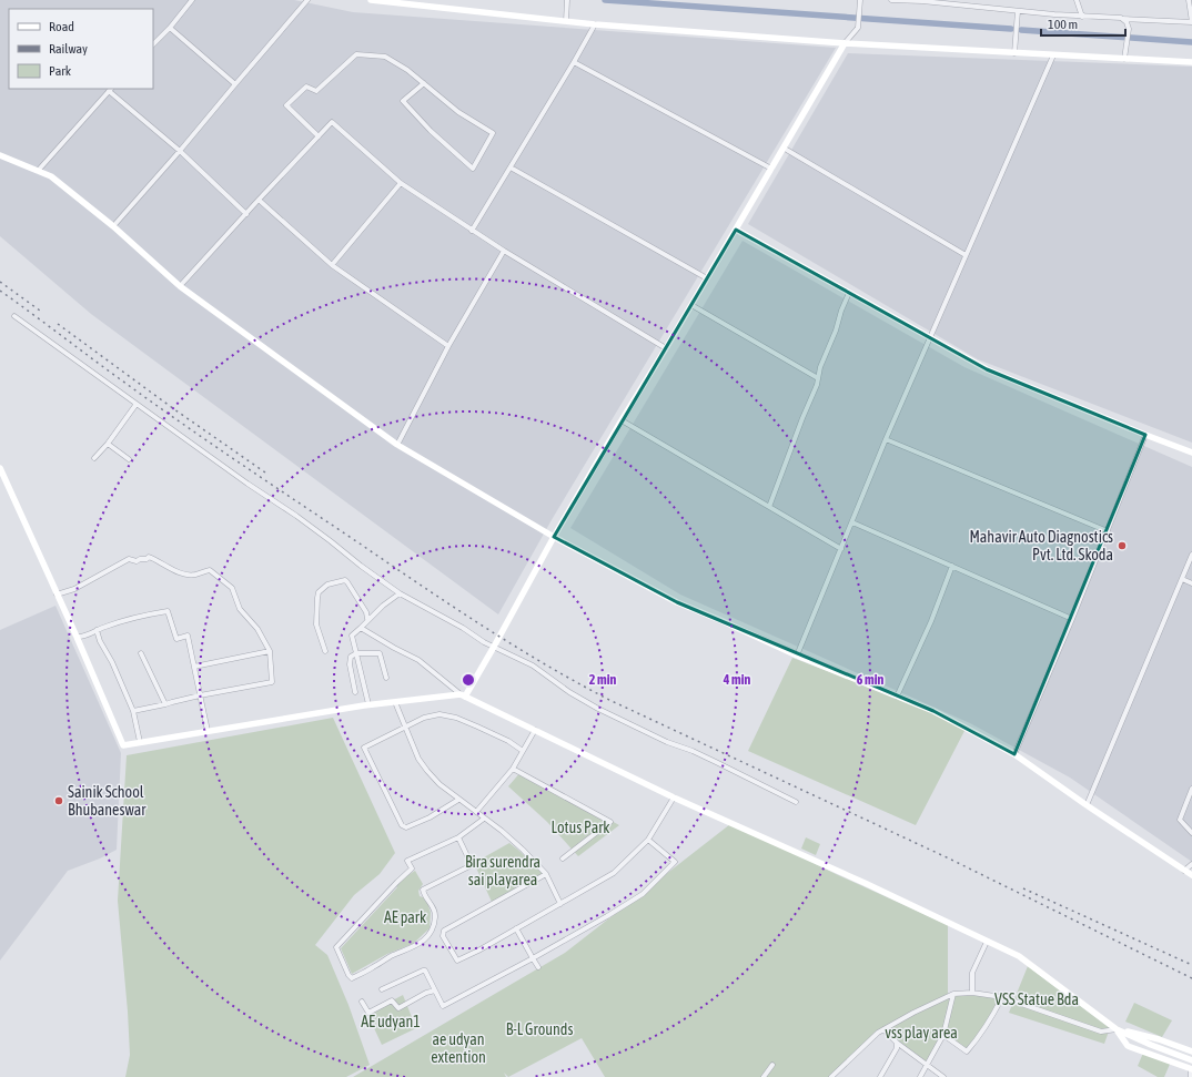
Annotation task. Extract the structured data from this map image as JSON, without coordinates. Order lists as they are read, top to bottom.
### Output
{
  "parks": [
    "Lotus Park",
    "Bira surendra sai playarea",
    "AE park",
    "VSS Statue Bda",
    "AE udyan1",
    "B-L Grounds",
    "vss play area",
    "ae udyan extention"
  ],
  "places": ["Mahavir Auto Diagnostics Pvt. Ltd. Skoda", "Sainik School Bhubaneswar"],
  "legend": ["Road", "Railway", "Park"],
  "scale_bar": "100 m",
  "rings": ["2 min", "4 min", "6 min"]
}
